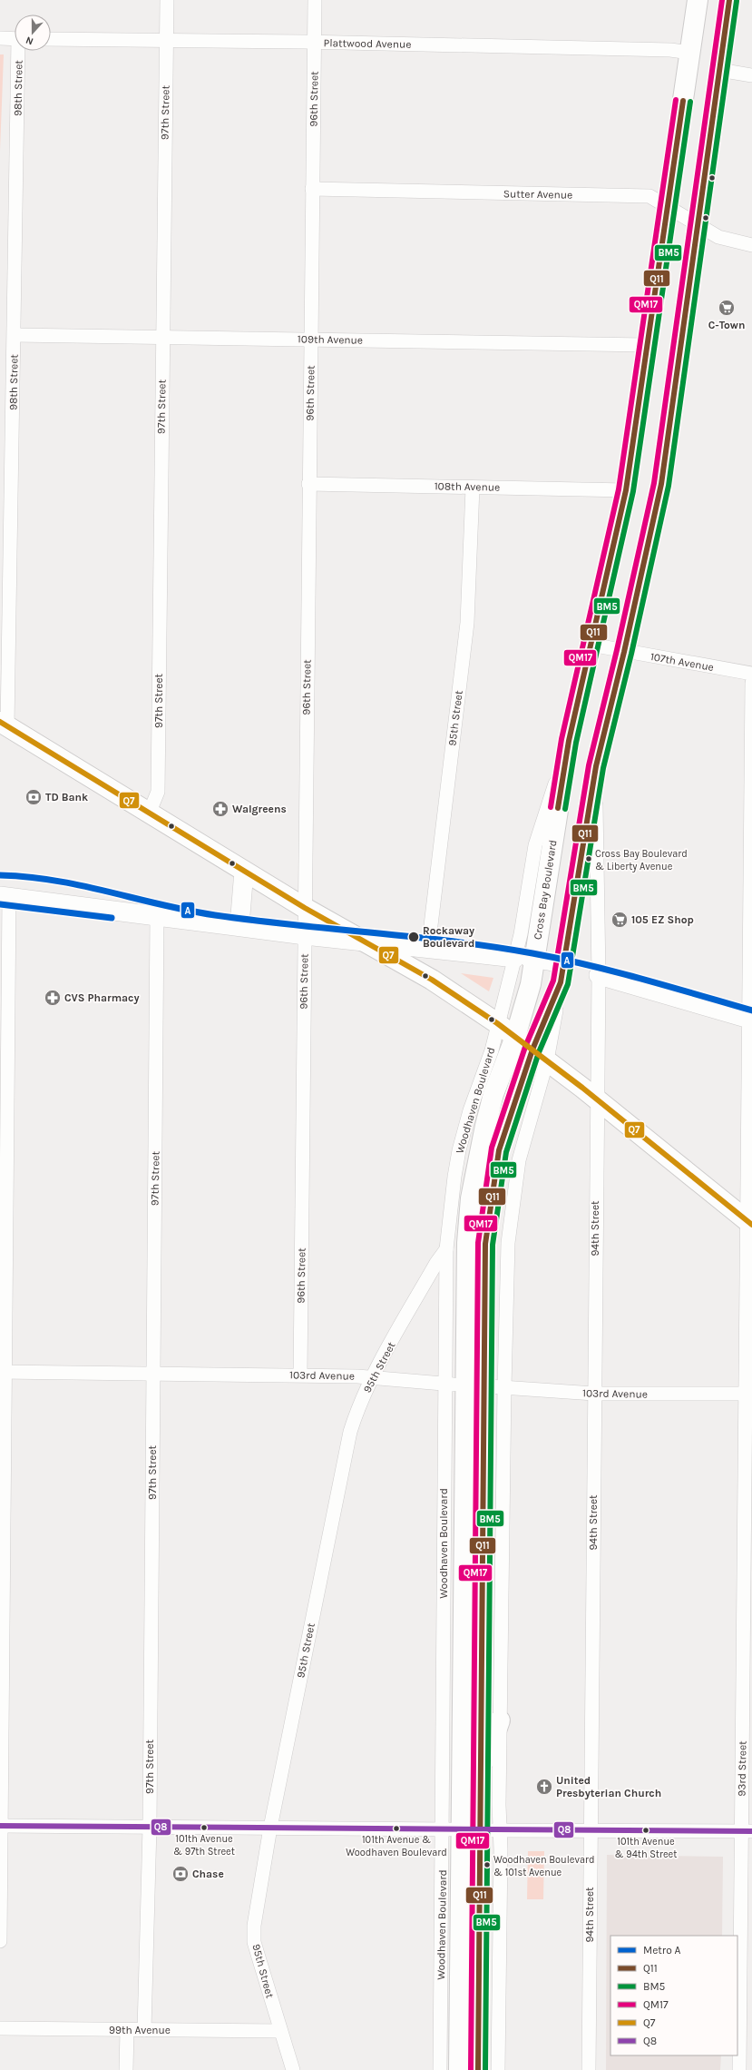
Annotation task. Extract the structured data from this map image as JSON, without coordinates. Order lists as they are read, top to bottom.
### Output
{
  "streets": {
    "main road": ["Cross Bay Boulevard", "Woodhaven Boulevard"],
    "street": [
      "Plattwood Avenue",
      "98th Street",
      "96th Street",
      "97th Street",
      "Sutter Avenue",
      "109th Avenue",
      "108th Avenue",
      "107th Avenue",
      "95th Street",
      "94th Street",
      "103rd Avenue",
      "93rd Street",
      "99th Avenue"
    ]
  },
  "crossings": [
    ["Plattwood Avenue", "96th Street"],
    ["Plattwood Avenue", "97th Street"],
    ["Plattwood Avenue", "Cross Bay Boulevard"],
    ["98th Street", "109th Avenue"],
    ["96th Street", "Sutter Avenue"],
    ["96th Street", "109th Avenue"],
    ["96th Street", "108th Avenue"],
    ["96th Street", "103rd Avenue"],
    ["97th Street", "109th Avenue"],
    ["97th Street", "103rd Avenue"],
    ["97th Street", "99th Avenue"],
    ["Sutter Avenue", "Cross Bay Boulevard"],
    ["109th Avenue", "Cross Bay Boulevard"],
    ["108th Avenue", "95th Street"],
    ["108th Avenue", "Cross Bay Boulevard"],
    ["107th Avenue", "Cross Bay Boulevard"],
    ["95th Street", "Woodhaven Boulevard"],
    ["95th Street", "103rd Avenue"],
    ["95th Street", "99th Avenue"],
    ["Cross Bay Boulevard", "Woodhaven Boulevard"],
    ["Woodhaven Boulevard", "103rd Avenue"],
    ["94th Street", "103rd Avenue"],
    ["103rd Avenue", "93rd Street"]
  ],
  "places": {
    "supermarket": ["C-Town", "105 EZ Shop"],
    "bank": ["TD Bank", "Chase"],
    "pharmacy": ["Walgreens", "CVS Pharmacy"],
    "other": [
      "Cross Bay Boulevard & Liberty Avenue",
      "Rockaway Boulevard",
      "101th Avenue & 97th Street",
      "101th Avenue & Woodhaven Boulevard",
      "101th Avenue & 94th Street",
      "Woodhaven Boulevard & 101st Avenue"
    ],
    "church": ["United Presbyterian Church"]
  },
  "lines": [
    "transit line Q11",
    "transit line QM17",
    "transit line BM5",
    "transit line Q7",
    "metro line A",
    "transit line Q8"
  ],
  "legend": [
    "Metro A",
    "Q11",
    "BM5",
    "QM17",
    "Q7",
    "Q8"
  ],
  "north": "bottom"
}
